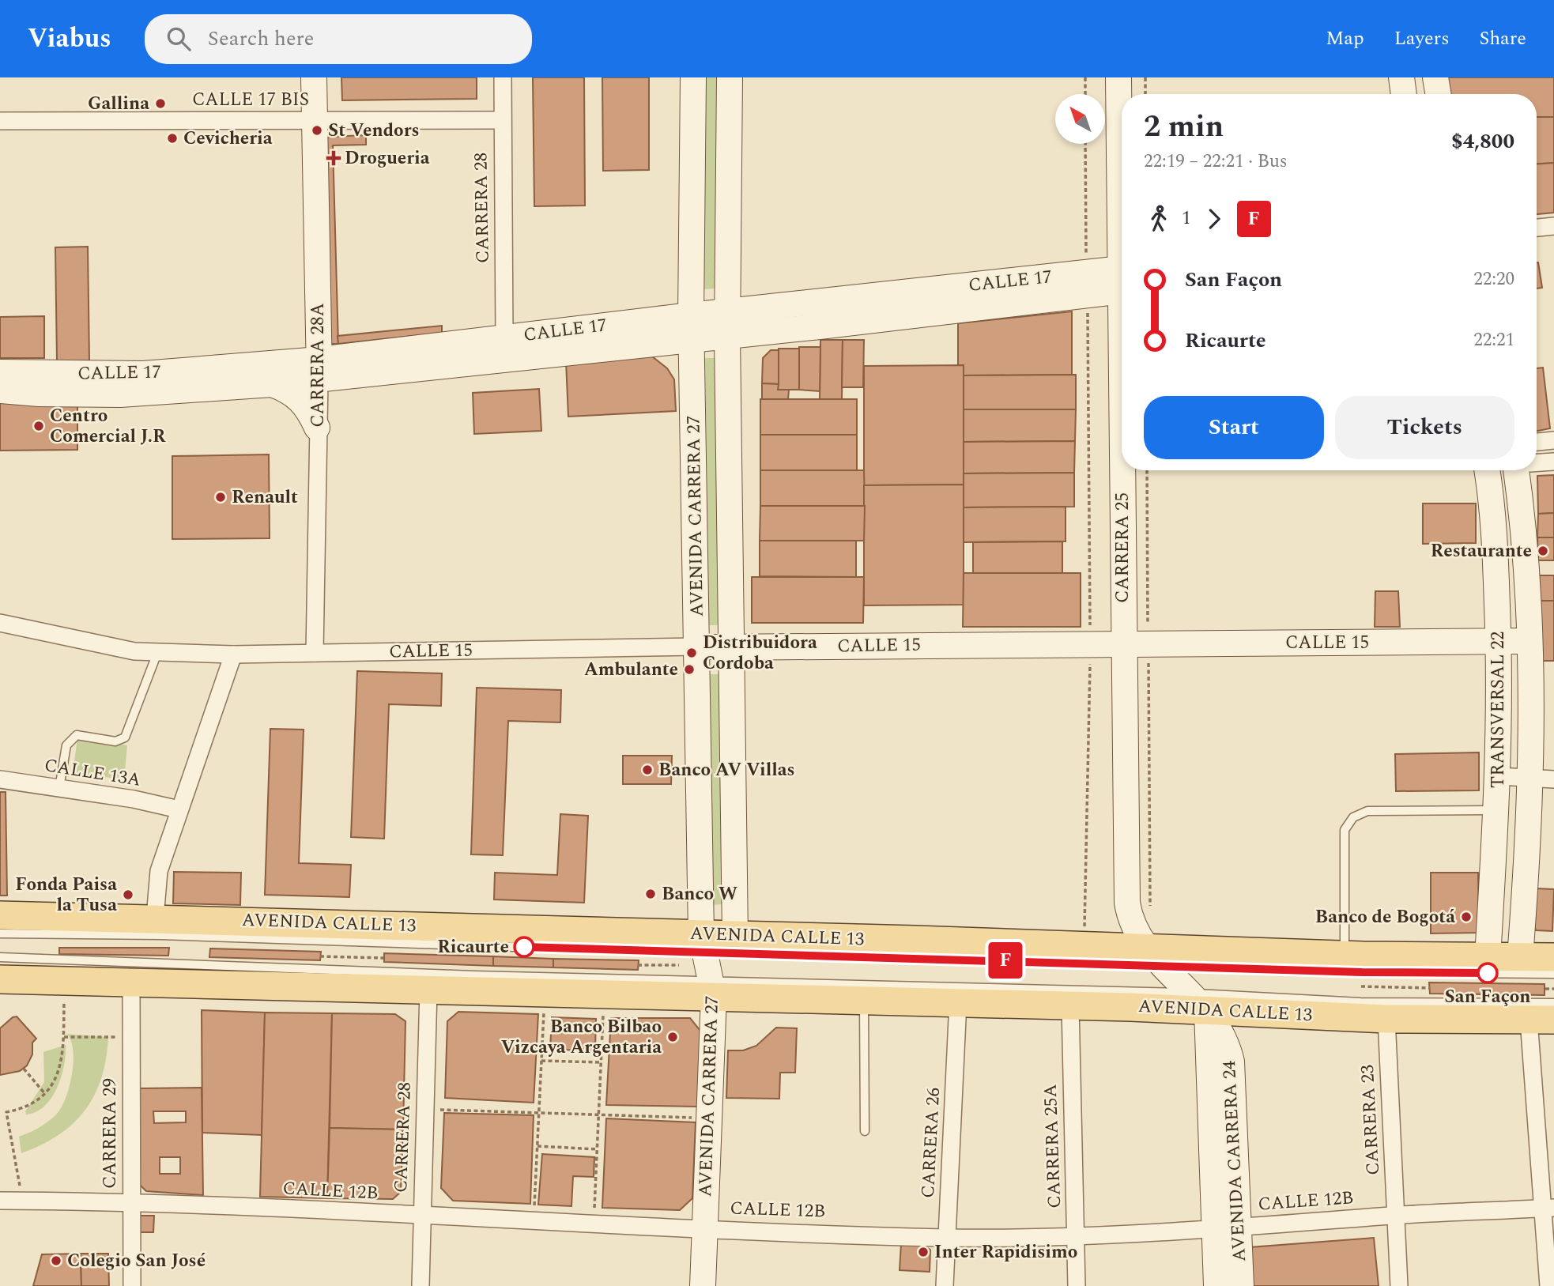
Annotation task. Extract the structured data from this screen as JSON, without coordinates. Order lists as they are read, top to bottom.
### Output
{
  "streets": {
    "main road": ["AVENIDA CALLE 13"],
    "street": [
      "CALLE 17 BIS",
      "CARRERA 28",
      "CALLE 17",
      "CARRERA 28A",
      "AVENIDA CARRERA 27",
      "CARRERA 25",
      "CALLE 15",
      "TRANSVERSAL 22",
      "CALLE 13A",
      "CARRERA 23",
      "CARRERA 29",
      "CARRERA 26",
      "CARRERA 25A",
      "AVENIDA CARRERA 24",
      "CALLE 12B"
    ]
  },
  "crossings": [
    ["CALLE 17 BIS", "CARRERA 28"],
    ["CALLE 17 BIS", "CARRERA 28A"],
    ["CARRERA 28", "CALLE 17"],
    ["CARRERA 28", "AVENIDA CALLE 13"],
    ["CARRERA 28", "CALLE 12B"],
    ["CALLE 17", "CARRERA 28A"],
    ["CALLE 17", "AVENIDA CARRERA 27"],
    ["CARRERA 28A", "CALLE 15"],
    ["AVENIDA CARRERA 27", "CALLE 15"],
    ["AVENIDA CARRERA 27", "AVENIDA CALLE 13"],
    ["AVENIDA CARRERA 27", "CALLE 12B"],
    ["CARRERA 25", "CALLE 15"],
    ["CARRERA 25", "AVENIDA CALLE 13"],
    ["CARRERA 25", "AVENIDA CARRERA 24"],
    ["CALLE 15", "TRANSVERSAL 22"],
    ["TRANSVERSAL 22", "AVENIDA CALLE 13"],
    ["AVENIDA CALLE 13", "CARRERA 23"],
    ["AVENIDA CALLE 13", "CARRERA 29"],
    ["AVENIDA CALLE 13", "CARRERA 26"],
    ["AVENIDA CALLE 13", "CARRERA 25A"],
    ["AVENIDA CALLE 13", "AVENIDA CARRERA 24"],
    ["CARRERA 23", "CALLE 12B"],
    ["CARRERA 29", "CALLE 12B"],
    ["CARRERA 26", "CALLE 12B"],
    ["CARRERA 25A", "CALLE 12B"],
    ["AVENIDA CARRERA 24", "CALLE 12B"]
  ],
  "places": {
    "other": [
      "Gallina",
      "St Vendors",
      "Cevicheria",
      "Centro Comercial J.R",
      "Renault",
      "Restaurante",
      "Distribuidora Cordoba",
      "Ambulante",
      "Banco AV Villas",
      "Banco W",
      "Fonda Paisa la Tusa",
      "Banco de Bogotá",
      "Ricaurte",
      "San Façon",
      "Banco Bilbao Vizcaya Argentaria",
      "Inter Rapidisimo",
      "Colegio San José"
    ],
    "health": ["Drogueria"]
  },
  "lines": ["bus line F"],
  "north": "top left",
  "page": {
    "header": "Viabus",
    "search": "Search here",
    "nav": ["Map", "Layers", "Share"],
    "on_map": "F",
    "heading": ["2 min", "22:19 – 22:21 · Bus", "$4,800"],
    "legs": ["1", "F"],
    "list": [
      {
        "name": "San Façon",
        "value": "22:20"
      },
      {
        "name": "Ricaurte",
        "value": "22:21"
      }
    ],
    "buttons": ["Start", "Tickets"]
  }
}
